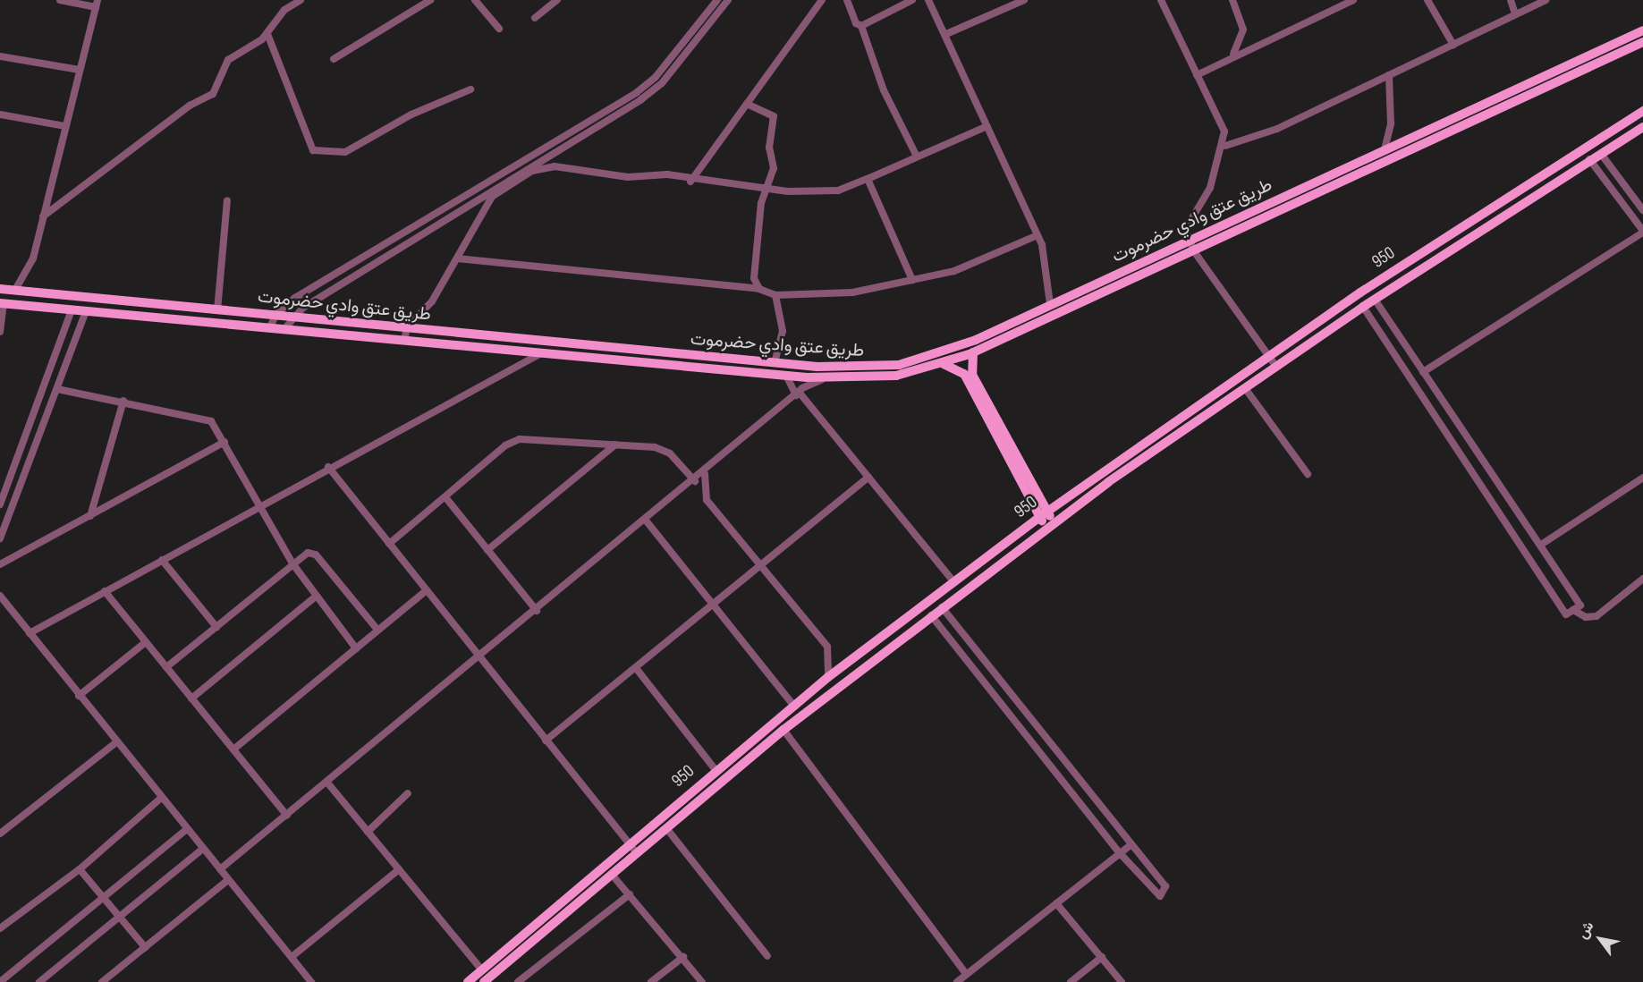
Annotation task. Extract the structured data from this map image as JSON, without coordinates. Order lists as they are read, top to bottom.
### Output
{
  "streets": {
    "main road": ["طريق عتق وادي حضرموت", "950"]
  },
  "north": "top left"
}
